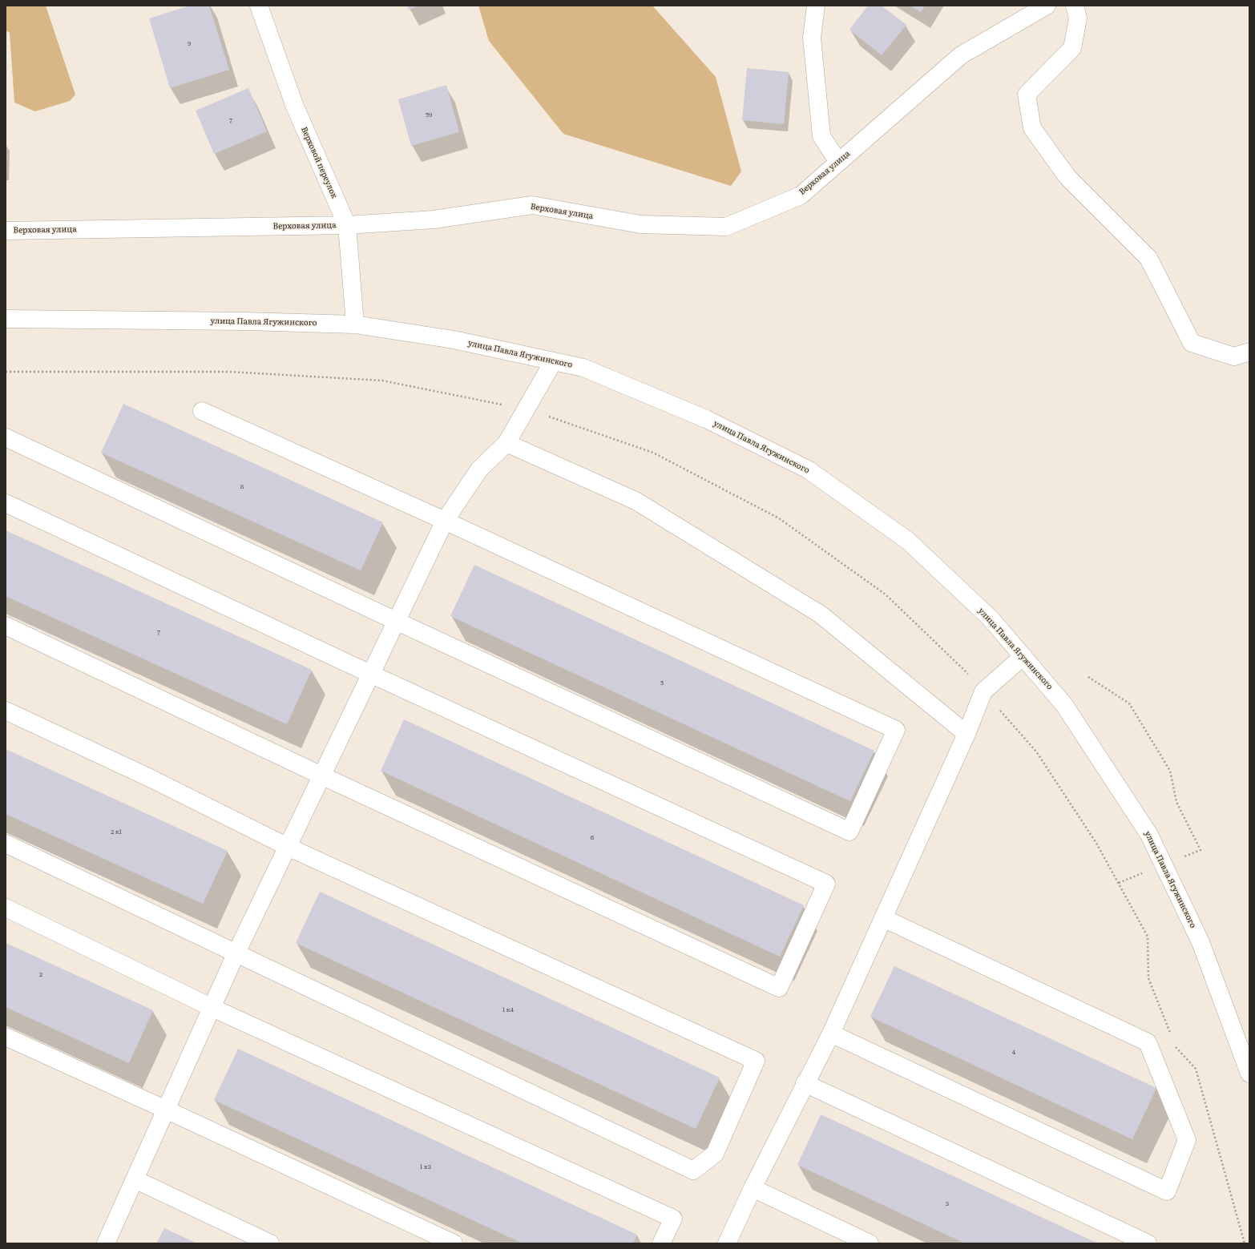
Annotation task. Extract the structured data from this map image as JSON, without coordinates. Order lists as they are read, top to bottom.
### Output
{
  "streets": {
    "street": ["Верховой переулок", "Верховая улица", "улица Павла Ягужинского"]
  },
  "crossings": [
    ["Верховой переулок", "Верховая улица"],
    ["Верховой переулок", "улица Павла Ягужинского"]
  ],
  "house_numbers": [
    "9",
    "59",
    "7",
    "8",
    "7",
    "5",
    "2 к1",
    "6",
    "2",
    "1 к4",
    "4",
    "1 к3",
    "3"
  ]
}
